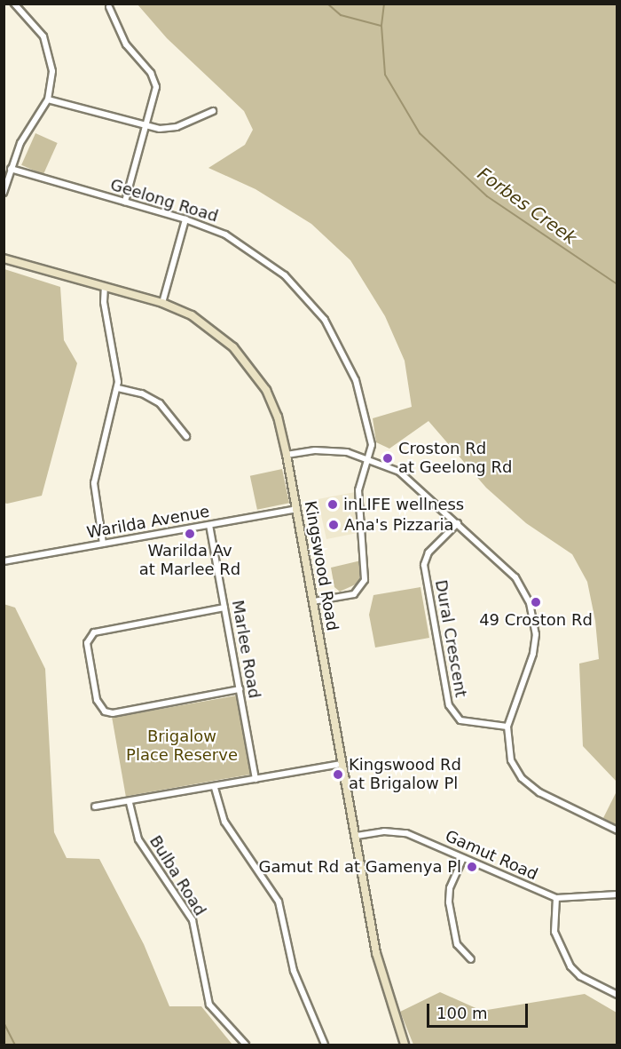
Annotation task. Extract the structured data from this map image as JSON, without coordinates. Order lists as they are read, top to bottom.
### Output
{
  "streets": {
    "street": [
      "Geelong Road",
      "Warilda Avenue",
      "Kingswood Road",
      "Dural Crescent",
      "Marlee Road",
      "Gamut Road",
      "Bulba Road"
    ]
  },
  "crossings": [
    ["Geelong Road", "Kingswood Road"],
    ["Warilda Avenue", "Kingswood Road"],
    ["Warilda Avenue", "Marlee Road"],
    ["Kingswood Road", "Gamut Road"]
  ],
  "water": ["Forbes Creek"],
  "parks": ["Brigalow Place Reserve"],
  "places": [
    "Croston Rd at Geelong Rd",
    "inLIFE wellness",
    "Ana's Pizzaria",
    "Warilda Av at Marlee Rd",
    "49 Croston Rd",
    "Kingswood Rd at Brigalow Pl",
    "Gamut Rd at Gamenya Pl"
  ],
  "scale_bar": "100 m"
}
